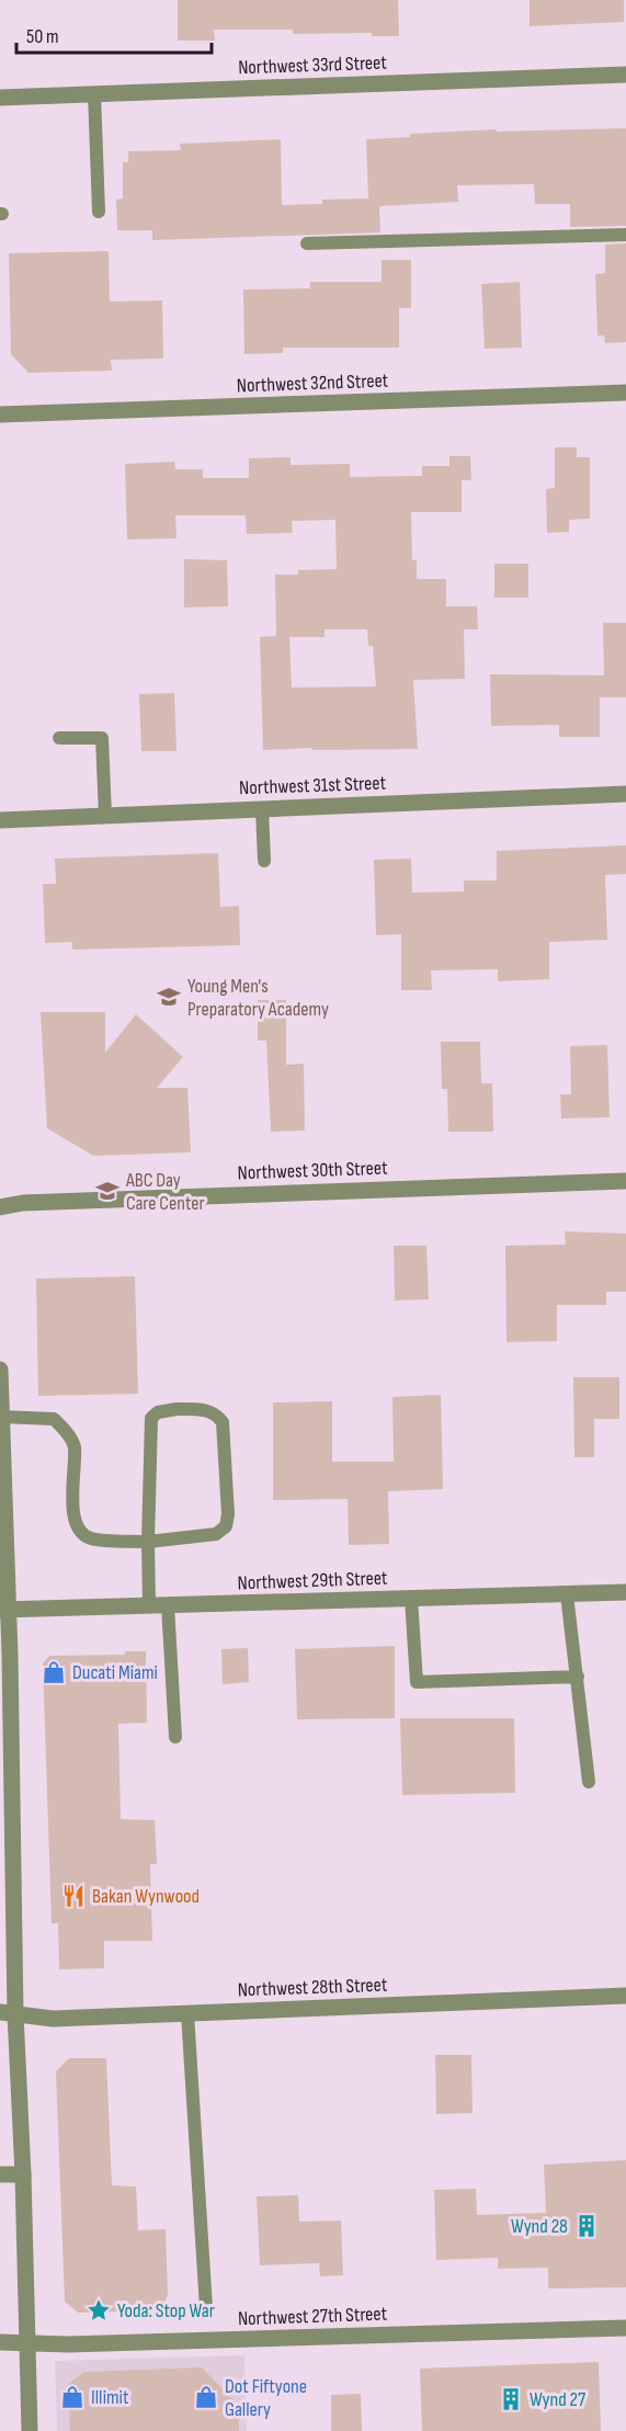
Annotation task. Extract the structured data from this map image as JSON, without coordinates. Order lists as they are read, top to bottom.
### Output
{
  "streets": {
    "street": [
      "Northwest 33rd Street",
      "Northwest 32nd Street",
      "Northwest 31st Street",
      "Northwest 30th Street",
      "Northwest 29th Street",
      "Northwest 28th Street",
      "Northwest 27th Street"
    ]
  },
  "places": {
    "school or university": ["Young Men's Preparatory Academy", "ABC Day Care Center"],
    "shop": ["Ducati Miami", "Illimit", "Dot Fiftyone Gallery"],
    "restaurant": ["Bakan Wynwood"],
    "building": ["Wynd 28", "Wynd 27"],
    "place": ["Yoda: Stop War"]
  },
  "scale_bar": "50 m"
}
